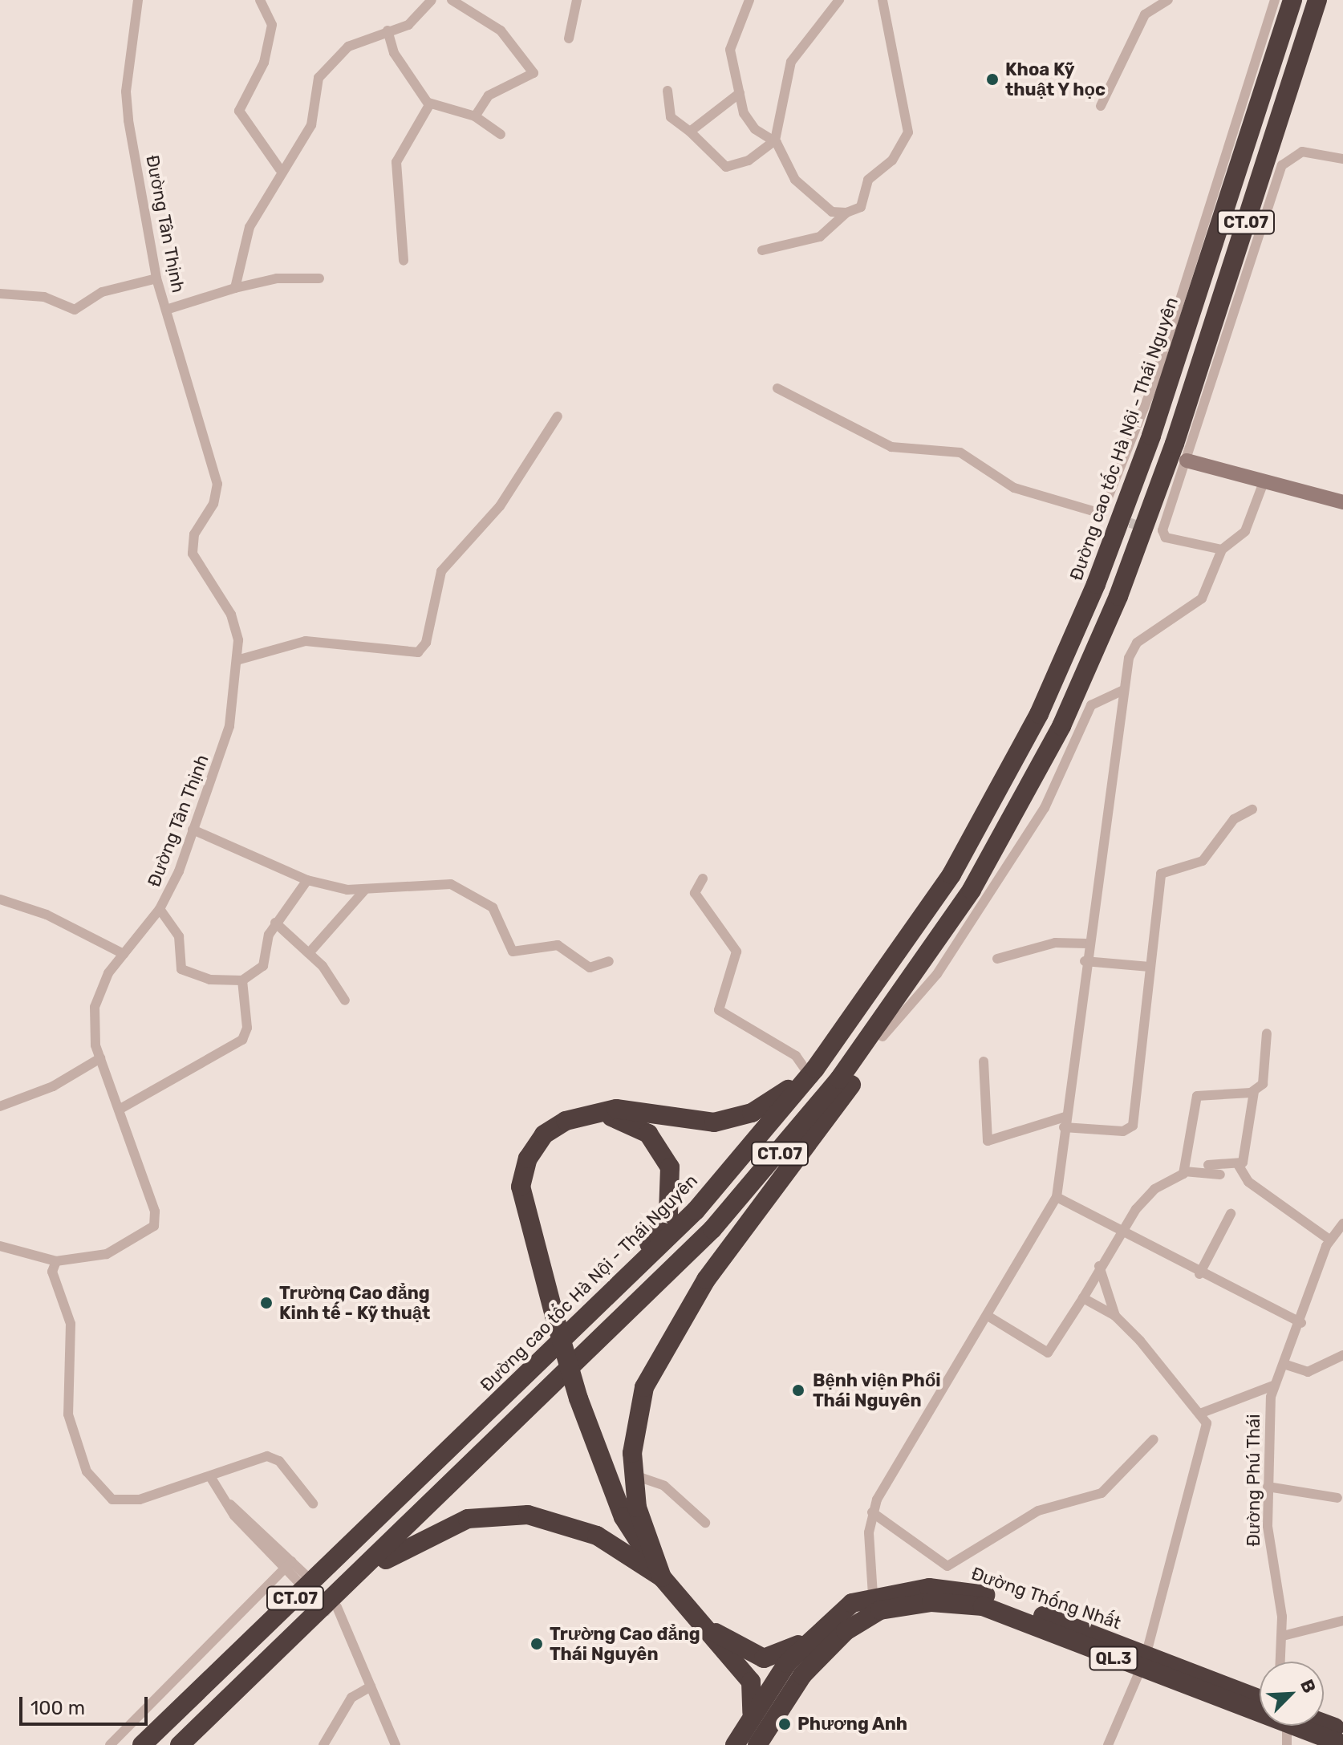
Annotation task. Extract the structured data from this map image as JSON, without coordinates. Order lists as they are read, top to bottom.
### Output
{
  "streets": {
    "highway": [
      "CT.07",
      "Đường cao tốc Hà Nội - Thái Nguyên",
      "Đường Thống Nhất",
      "QL.3"
    ],
    "street": ["Đường Tân Thịnh", "Đường Phú Thái"]
  },
  "crossings": [
    ["Đường Thống Nhất", "QL.3"]
  ],
  "places": [
    "Khoa Kỹ thuật Y học",
    "Trường Cao đẳng Kinh tế - Kỹ thuật",
    "Bệnh viện Phổi Thái Nguyên",
    "Trường Cao đẳng Thái Nguyên",
    "Phương Anh"
  ],
  "scale_bar": "100 m",
  "north": "top right"
}
